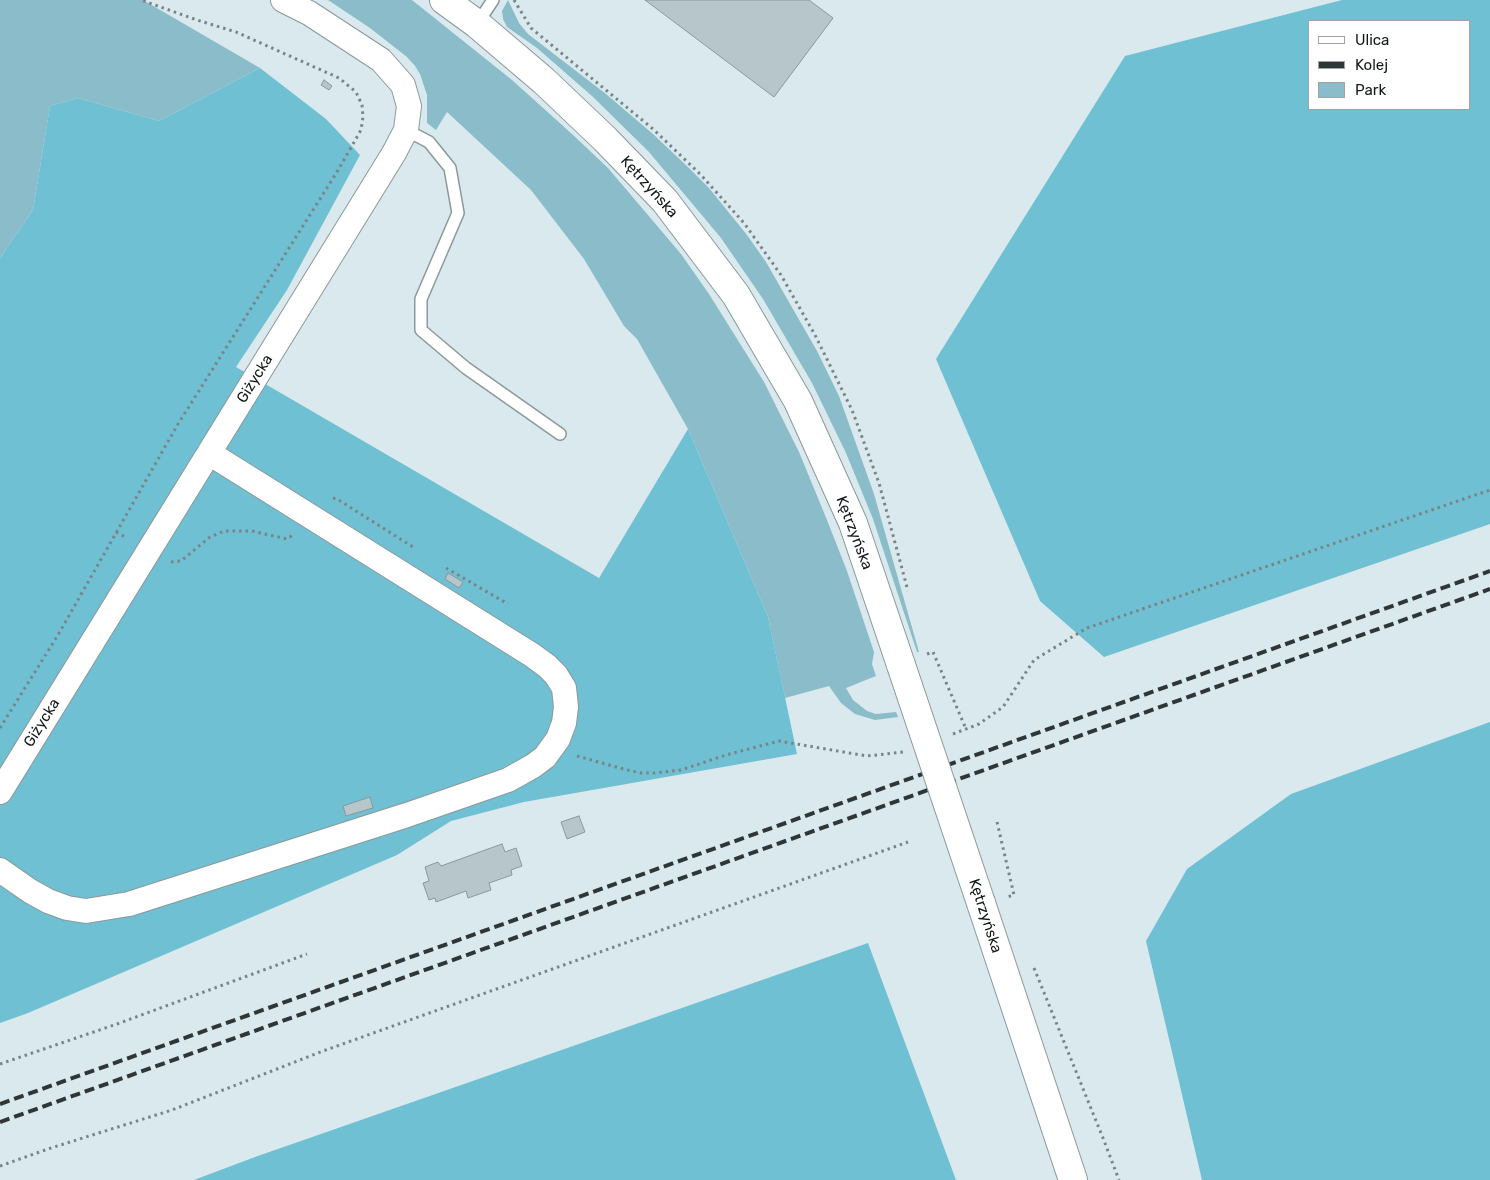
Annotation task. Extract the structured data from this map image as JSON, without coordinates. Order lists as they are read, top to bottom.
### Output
{
  "streets": {
    "street": ["Kętrzyńska", "Giżycka"]
  },
  "legend": ["Ulica", "Kolej", "Park"]
}
